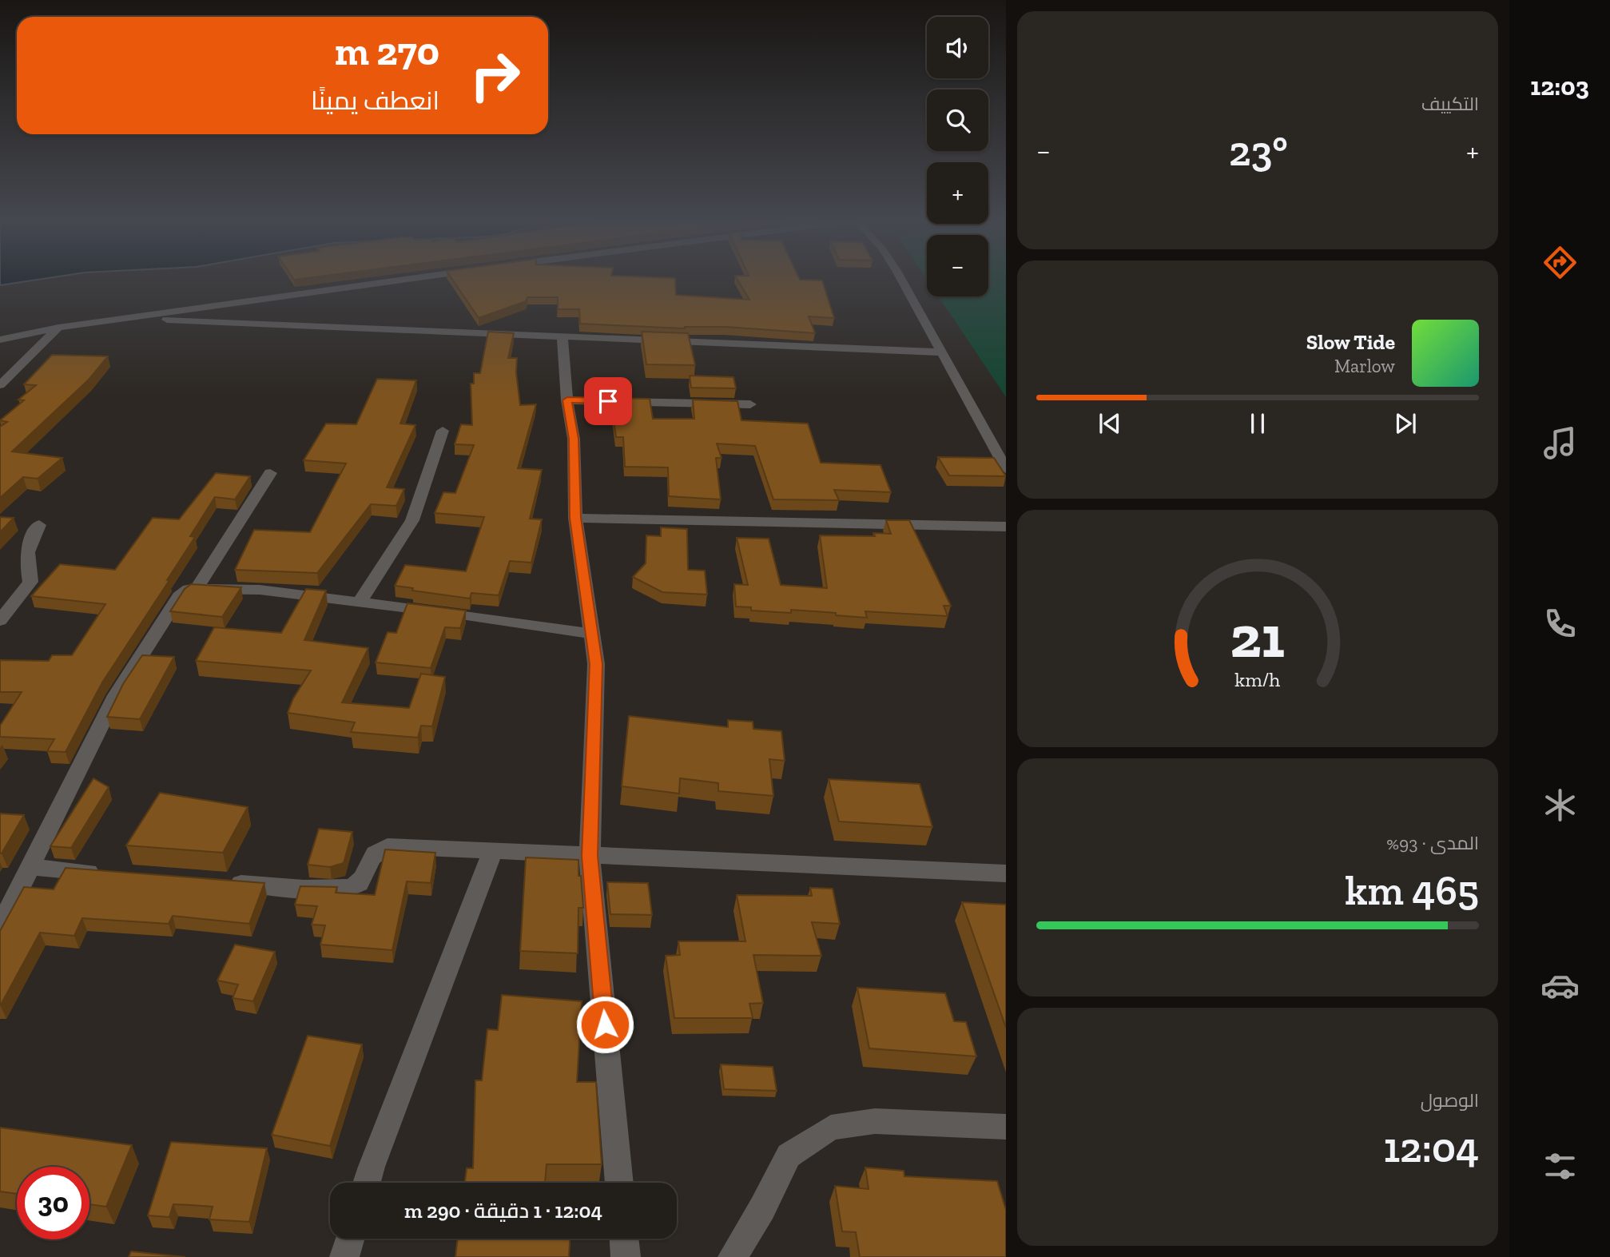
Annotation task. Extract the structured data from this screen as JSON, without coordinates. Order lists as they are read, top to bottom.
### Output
{
  "page": {
    "tabs": "12:03",
    "tile": [
      "التكييف",
      ["المدى · 93%", "465 km"],
      ["الوصول", "12:04"]
    ],
    "map_buttons": ["+", "−"],
    "turn": ["270 m", "انعطف يمينًا"],
    "heat": ["−", "23°", "+"],
    "song": ["Slow Tide", "Marlow"],
    "limit": "30",
    "trip": "12:04 · 1 دقيقة · 290 m",
    "gauge": ["21", "km/h"]
  }
}
